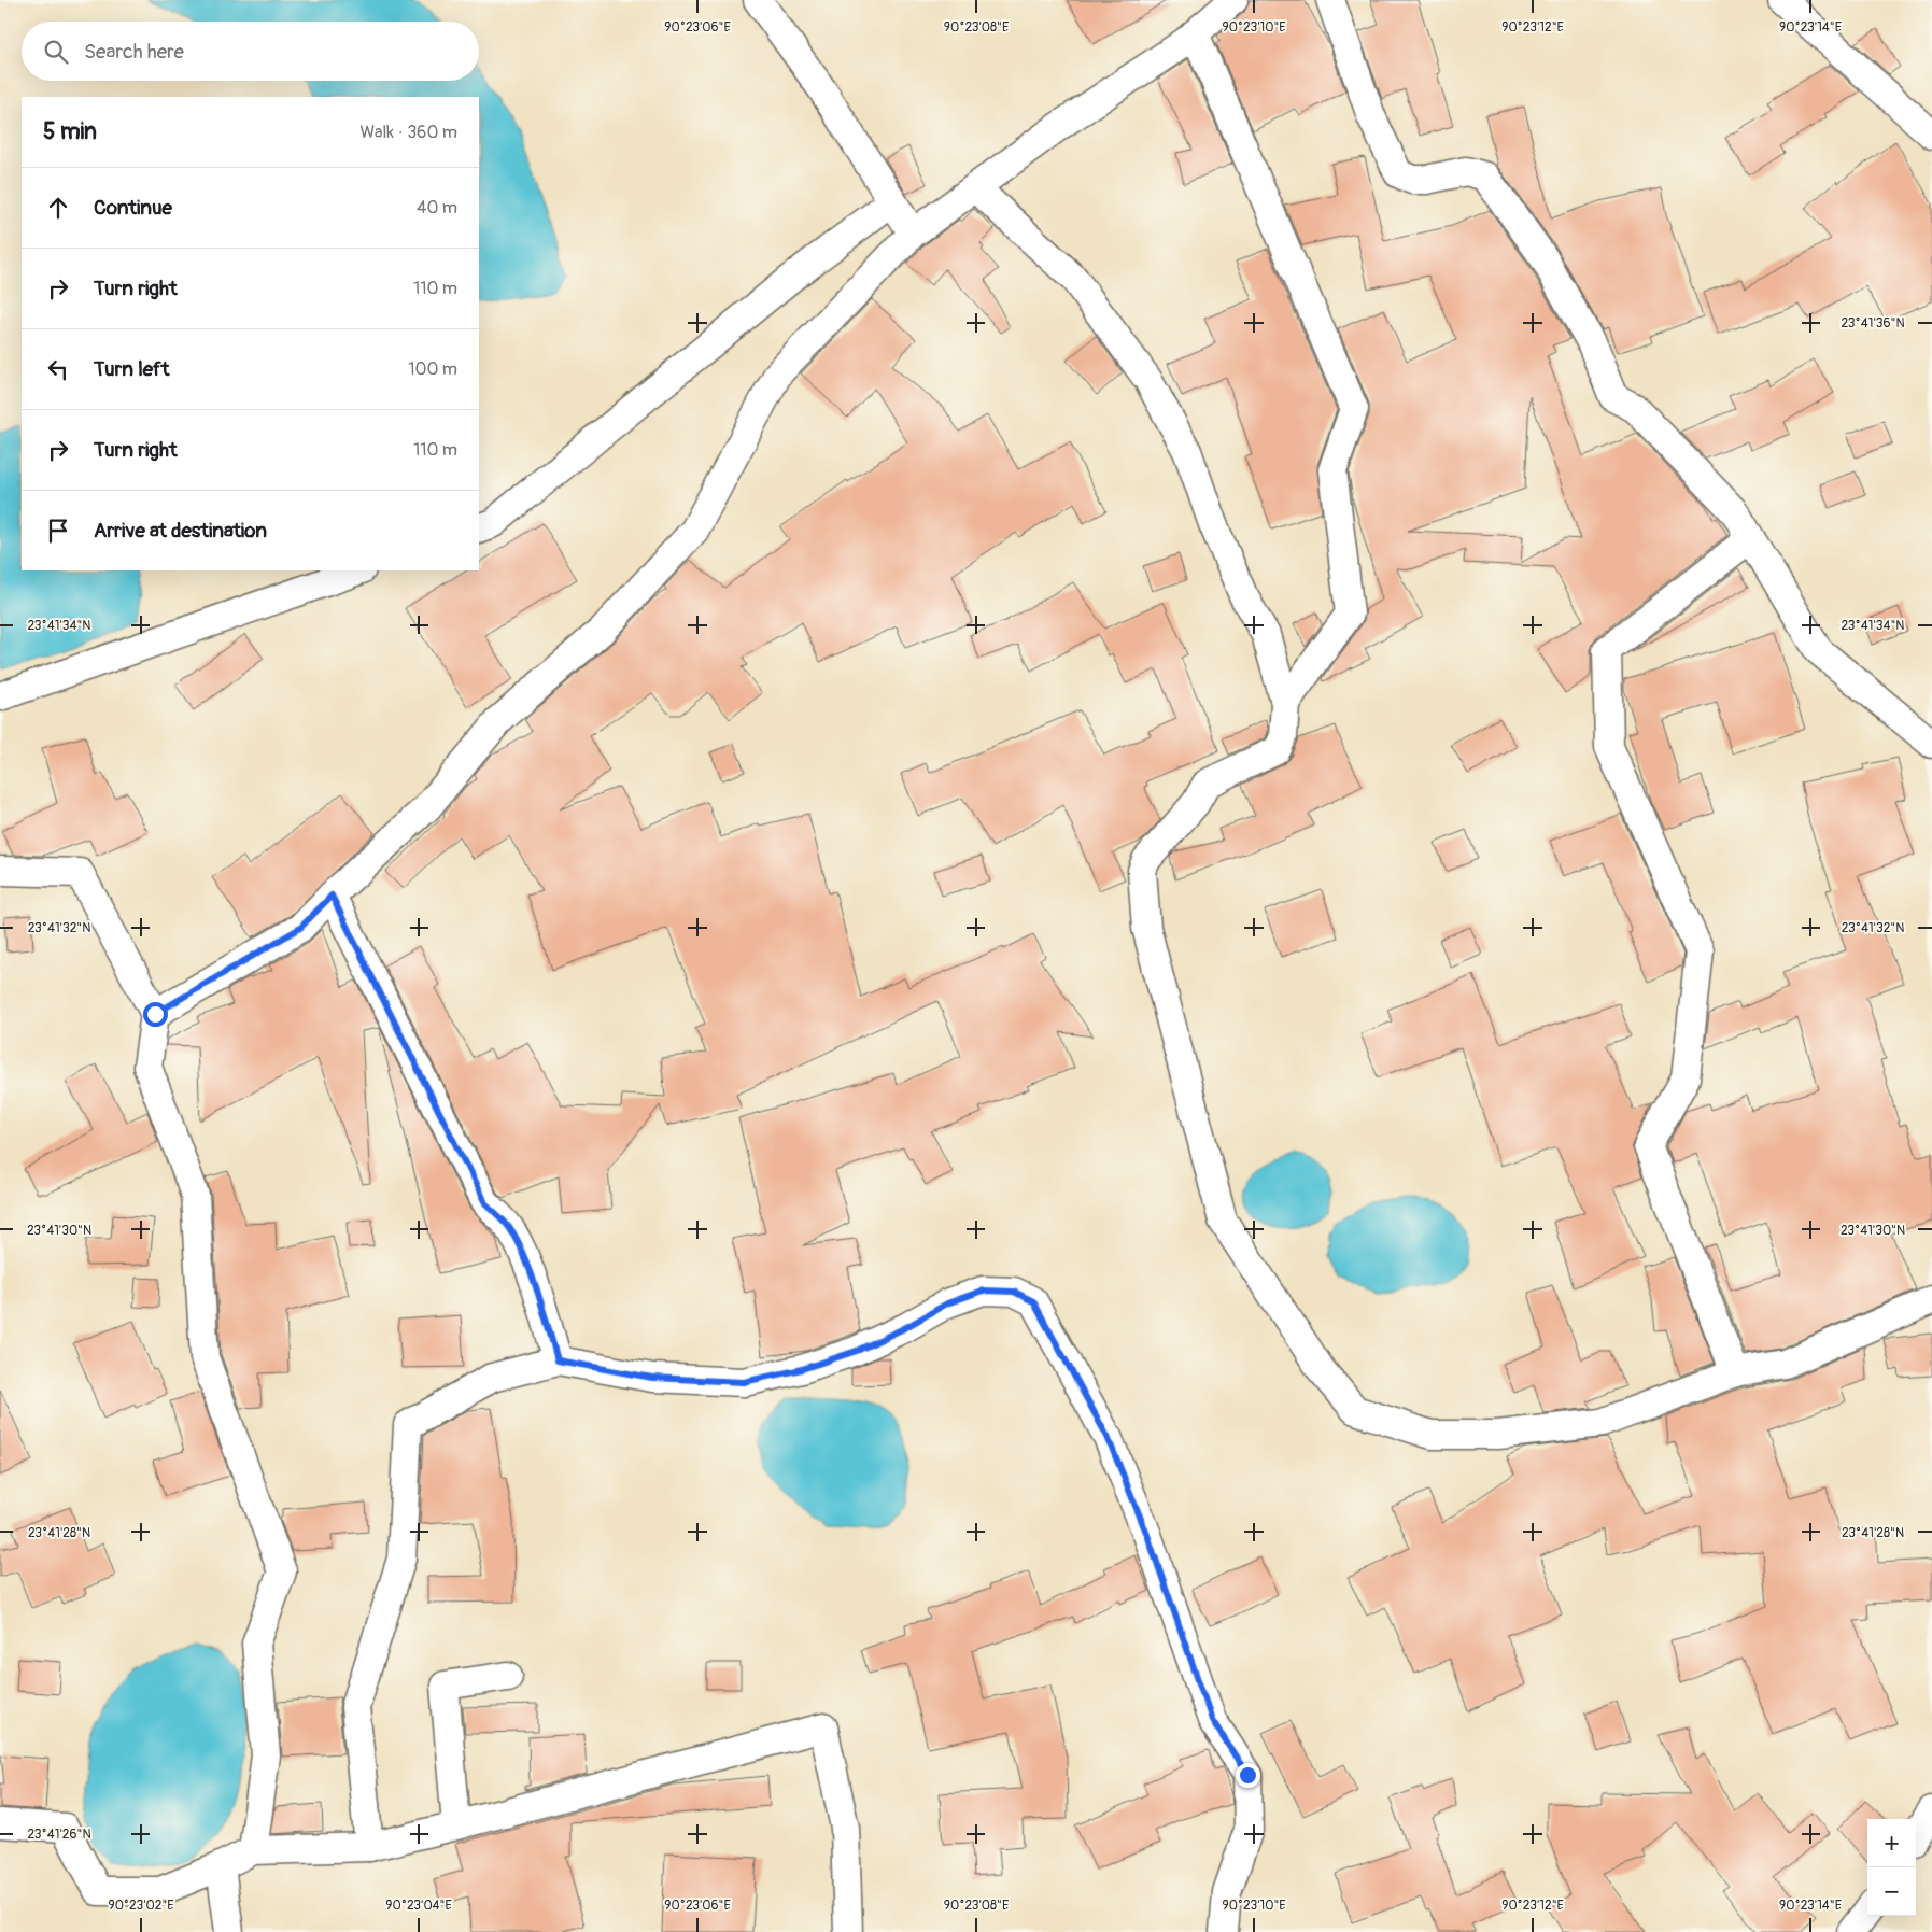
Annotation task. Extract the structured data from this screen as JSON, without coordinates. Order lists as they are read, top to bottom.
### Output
{
  "page": {
    "search": "Search here",
    "heading": ["5 min", "Walk · 360 m"],
    "list": [
      ["Continue", "40 m"],
      ["Turn right", "110 m"],
      ["Turn left", "100 m"],
      ["Turn right", "110 m"],
      "Arrive at destination"
    ],
    "map_buttons": ["+", "−"]
  },
  "coordinates": [
    "90°23'06\"E",
    "90°23'08\"E",
    "90°23'10\"E",
    "90°23'12\"E",
    "90°23'14\"E",
    "23°41'36\"N",
    "23°41'34\"N",
    "23°41'32\"N",
    "23°41'30\"N",
    "23°41'28\"N",
    "23°41'26\"N",
    "90°23'02\"E",
    "90°23'04\"E"
  ]
}
